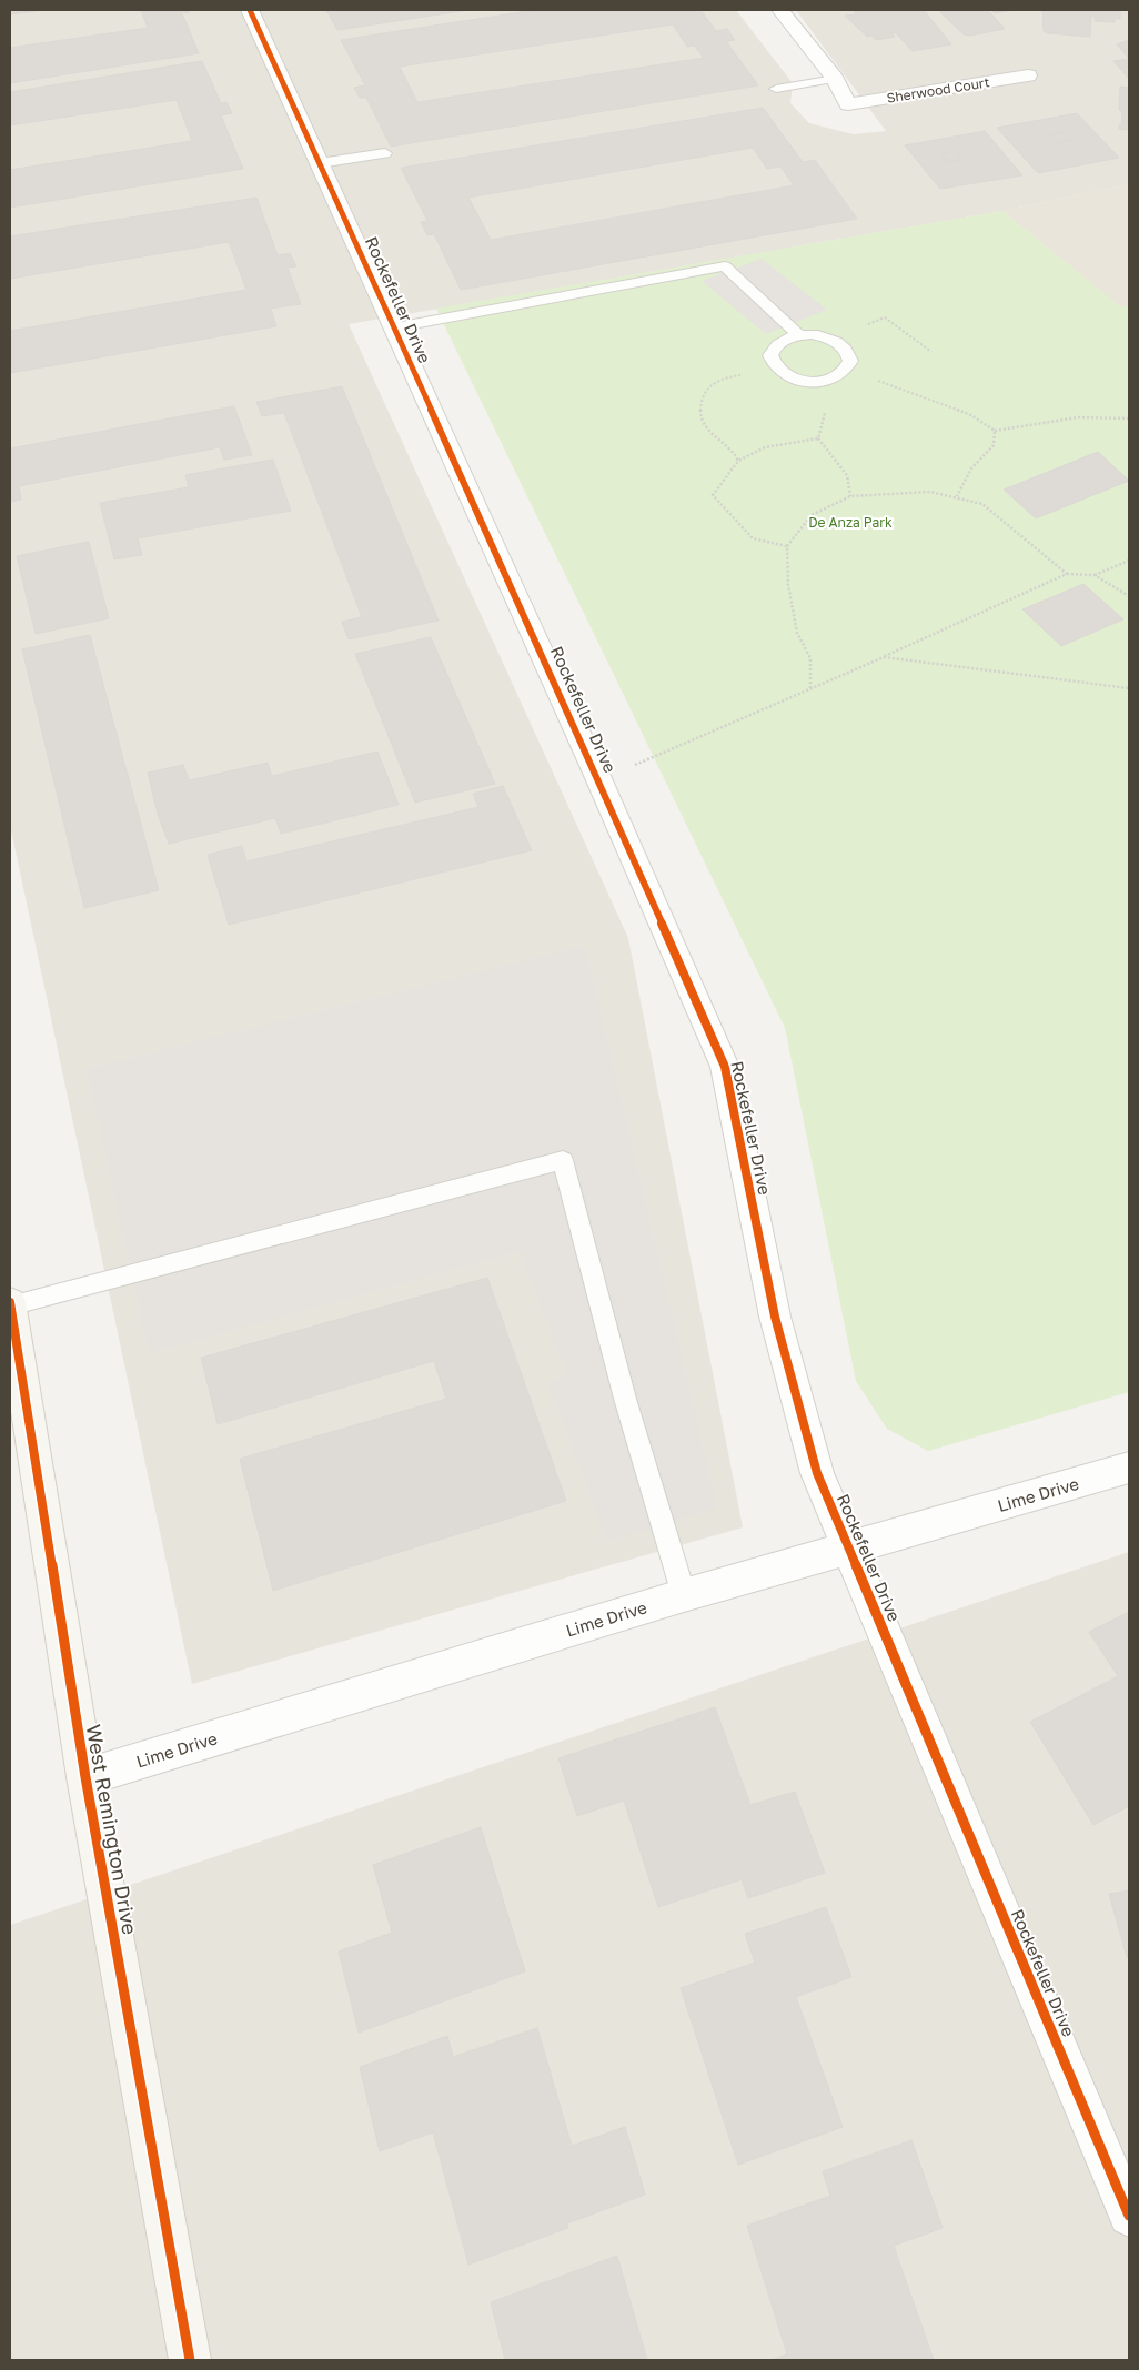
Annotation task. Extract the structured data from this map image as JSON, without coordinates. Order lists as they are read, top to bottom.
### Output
{
  "streets": {
    "street": [
      "Sherwood Court",
      "Rockefeller Drive",
      "Lime Drive",
      "West Remington Drive"
    ]
  },
  "crossings": [
    ["Rockefeller Drive", "Lime Drive"],
    ["Lime Drive", "West Remington Drive"]
  ],
  "parks": ["De Anza Park"]
}
